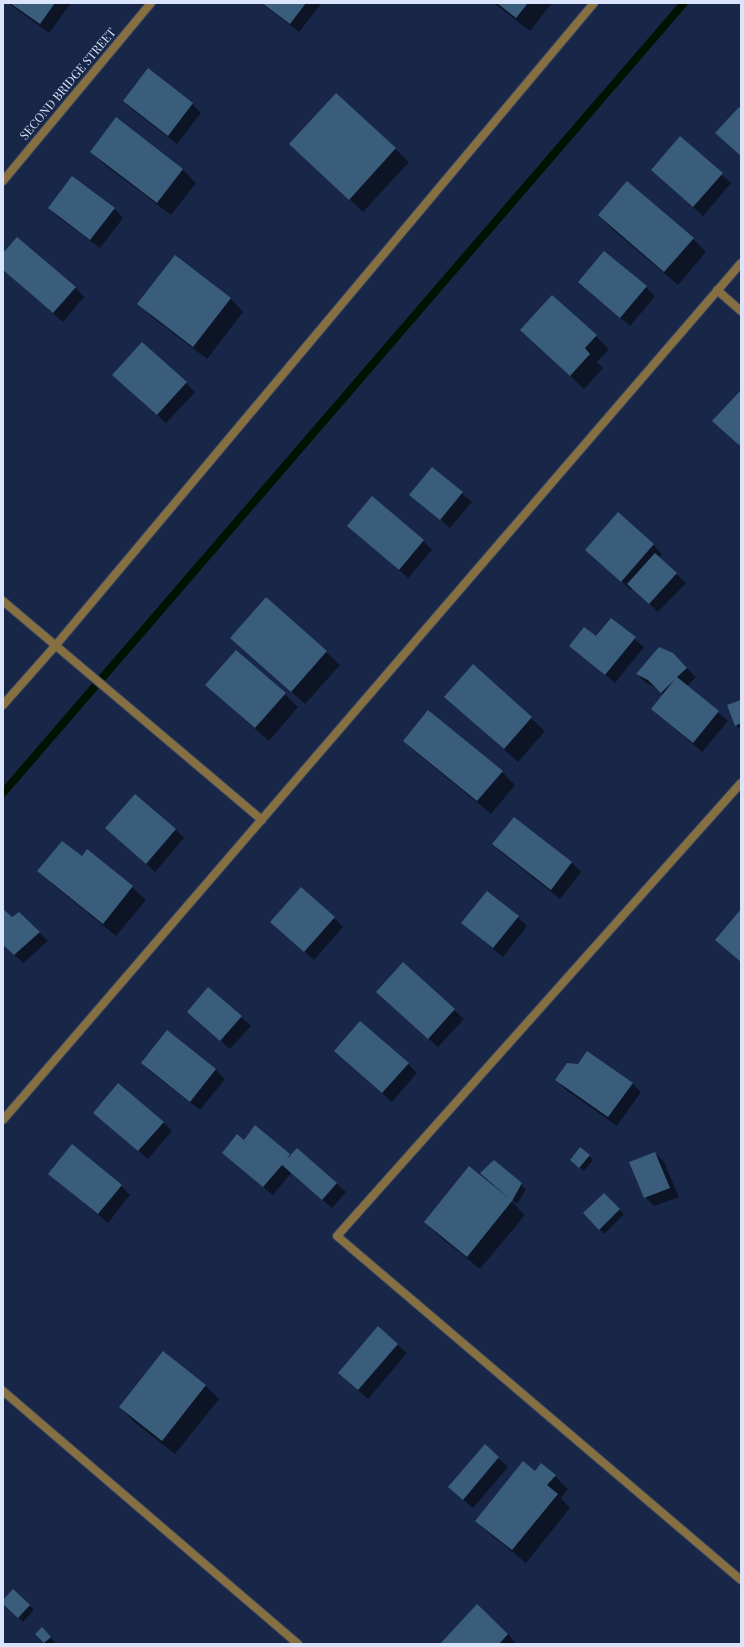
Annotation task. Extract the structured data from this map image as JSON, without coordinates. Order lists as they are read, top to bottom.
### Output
{
  "streets": {
    "street": ["SECOND BRIDGE STREET"]
  }
}
